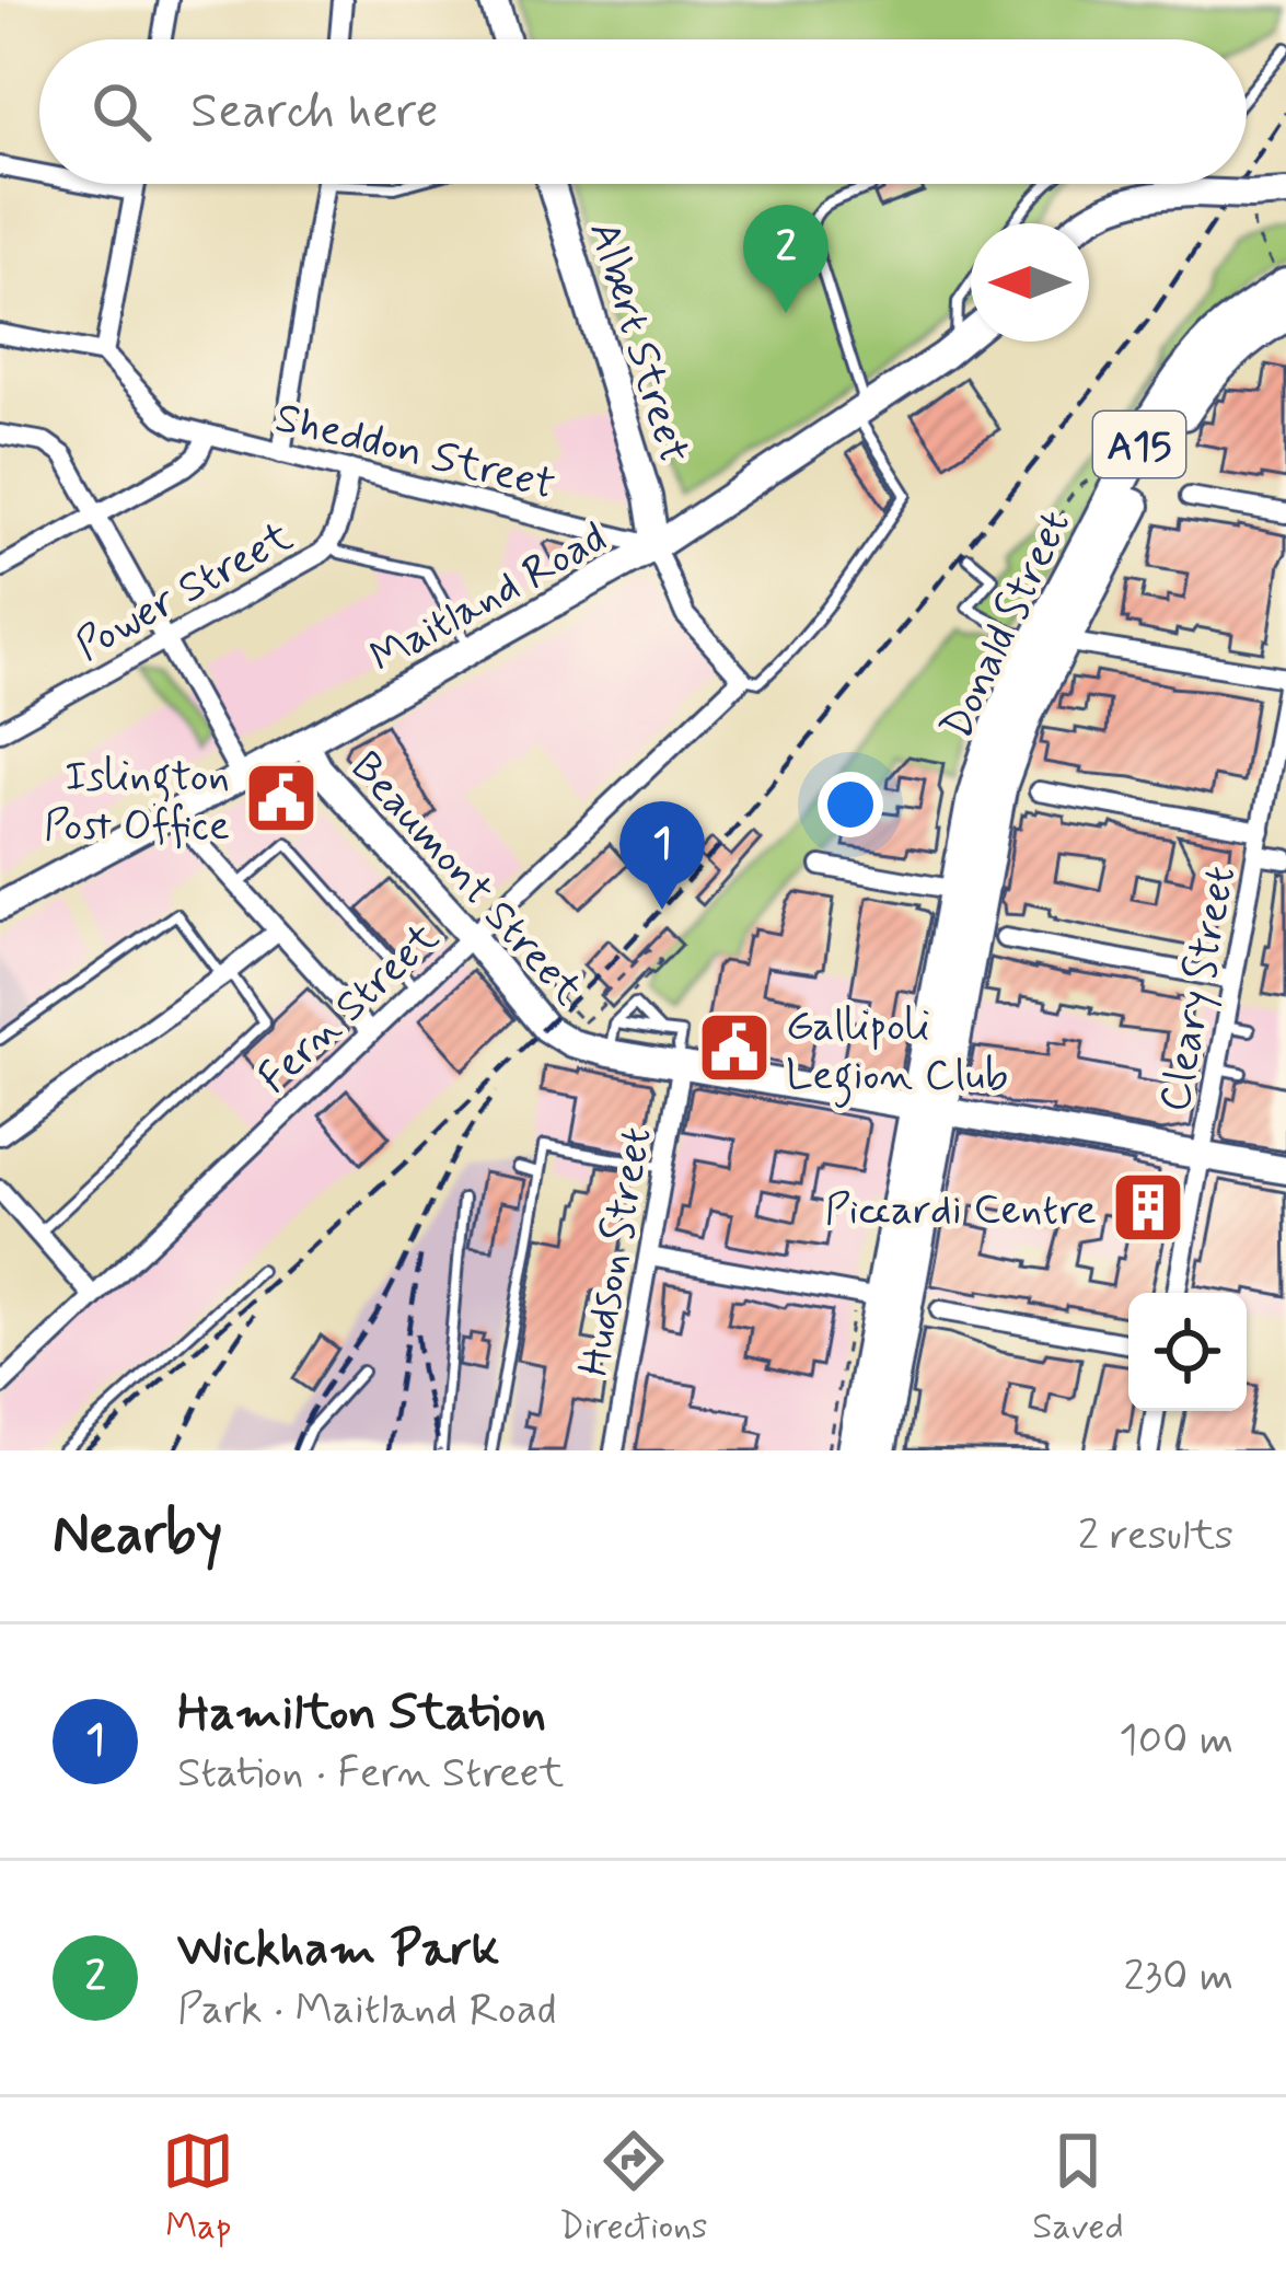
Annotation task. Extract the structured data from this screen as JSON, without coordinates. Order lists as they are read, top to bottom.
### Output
{
  "streets": {
    "highway": ["A15", "Donald Street"],
    "main road": ["Albert Street", "Maitland Road", "Beaumont Street"],
    "street": [
      "Sheddon Street",
      "Power Street",
      "Cleary Street",
      "Fern Street",
      "Hudson Street"
    ]
  },
  "crossings": [
    ["Albert Street", "Sheddon Street"],
    ["Albert Street", "Maitland Road"],
    ["Sheddon Street", "Power Street"],
    ["Sheddon Street", "Maitland Road"],
    ["Maitland Road", "Beaumont Street"],
    ["Donald Street", "Beaumont Street"],
    ["Beaumont Street", "Cleary Street"],
    ["Beaumont Street", "Fern Street"],
    ["Beaumont Street", "Hudson Street"]
  ],
  "places": {
    "public building": ["Islington Post Office", "Gallipoli Legion Club"],
    "building": ["Piccardi Centre"]
  },
  "north": "left",
  "page": {
    "search": "Search here",
    "pins": ["2", "1"],
    "heading": ["Nearby", "2 results"],
    "list": [
      {
        "mark": "1",
        "name": "Hamilton Station",
        "note": "Station · Fern Street",
        "value": "100 m"
      },
      {
        "mark": "2",
        "name": "Wickham Park",
        "note": "Park · Maitland Road",
        "value": "230 m"
      }
    ],
    "nav": ["Map", "Directions", "Saved"]
  }
}
